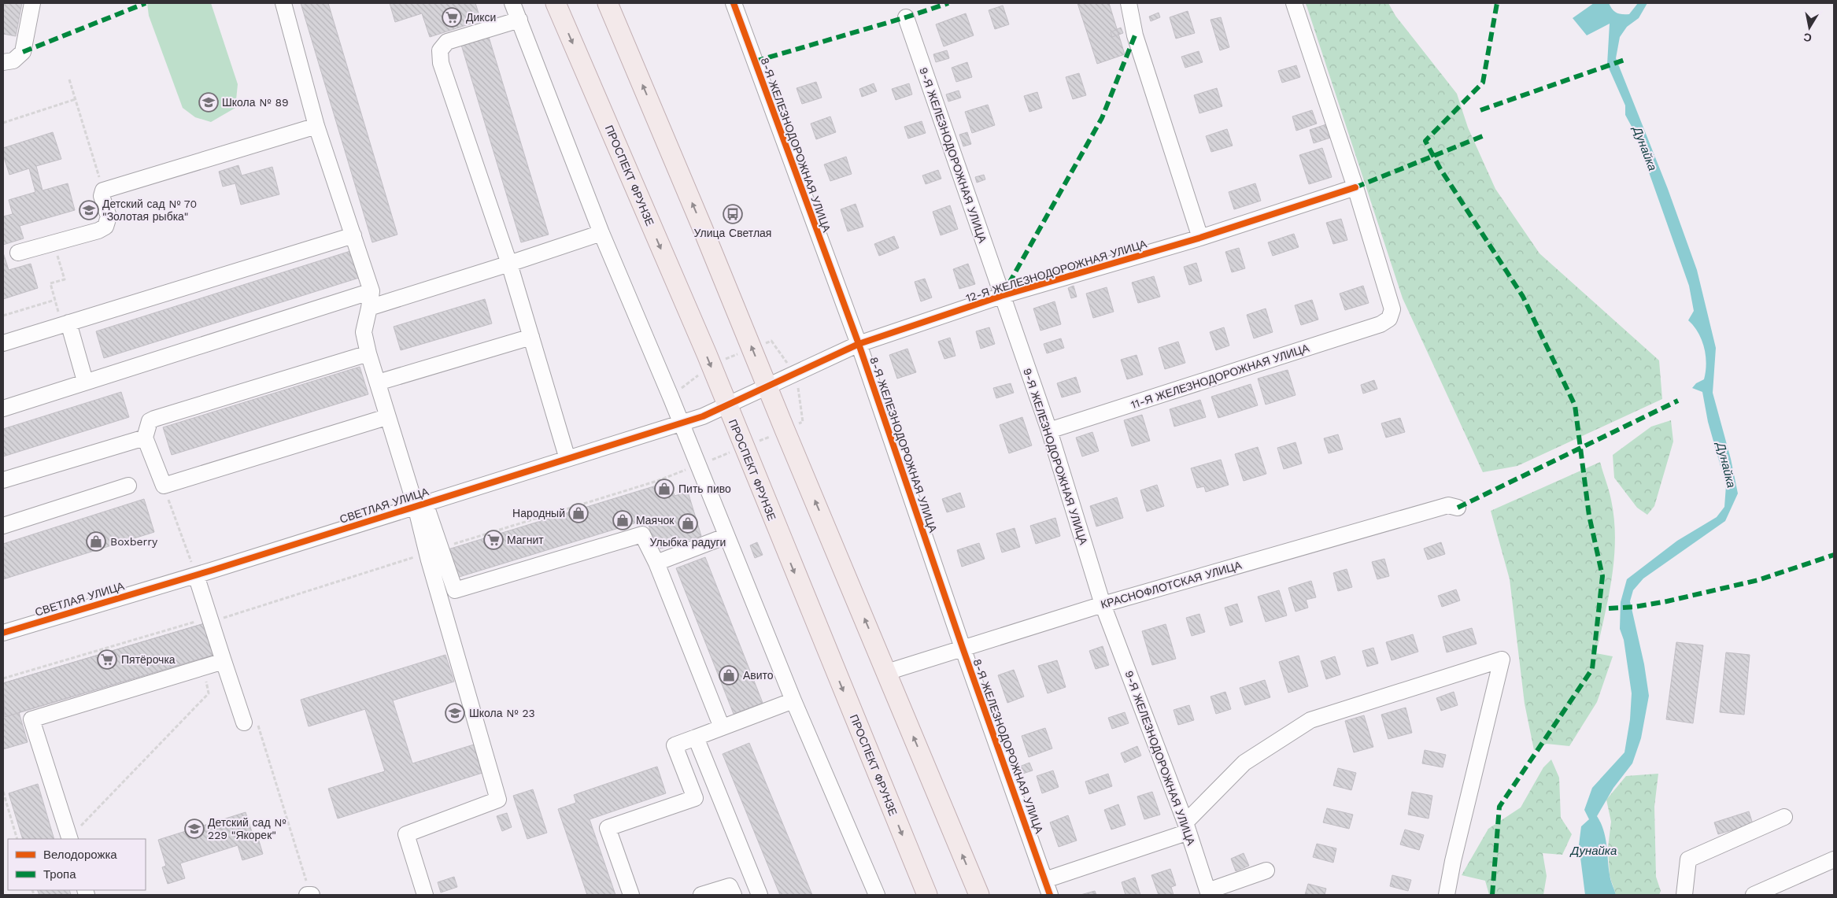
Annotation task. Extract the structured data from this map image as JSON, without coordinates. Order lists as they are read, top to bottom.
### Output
{
  "streets": {
    "main road": ["ПРОСПЕКТ ФРУНЗЕ"],
    "street": [
      "8-Я ЖЕЛЕЗНОДОРОЖНАЯ УЛИЦА",
      "9-Я ЖЕЛЕЗНОДОРОЖНАЯ УЛИЦА",
      "12-Я ЖЕЛЕЗНОДОРОЖНАЯ УЛИЦА",
      "11-Я ЖЕЛЕЗНОДОРОЖНАЯ УЛИЦА",
      "СВЕТЛАЯ УЛИЦА",
      "КРАСНОФЛОТСКАЯ УЛИЦА"
    ]
  },
  "crossings": [
    ["8-Я ЖЕЛЕЗНОДОРОЖНАЯ УЛИЦА", "12-Я ЖЕЛЕЗНОДОРОЖНАЯ УЛИЦА"],
    ["8-Я ЖЕЛЕЗНОДОРОЖНАЯ УЛИЦА", "КРАСНОФЛОТСКАЯ УЛИЦА"],
    ["9-Я ЖЕЛЕЗНОДОРОЖНАЯ УЛИЦА", "12-Я ЖЕЛЕЗНОДОРОЖНАЯ УЛИЦА"],
    ["9-Я ЖЕЛЕЗНОДОРОЖНАЯ УЛИЦА", "11-Я ЖЕЛЕЗНОДОРОЖНАЯ УЛИЦА"],
    ["9-Я ЖЕЛЕЗНОДОРОЖНАЯ УЛИЦА", "КРАСНОФЛОТСКАЯ УЛИЦА"],
    ["ПРОСПЕКТ ФРУНЗЕ", "СВЕТЛАЯ УЛИЦА"],
    ["12-Я ЖЕЛЕЗНОДОРОЖНАЯ УЛИЦА", "11-Я ЖЕЛЕЗНОДОРОЖНАЯ УЛИЦА"],
    ["12-Я ЖЕЛЕЗНОДОРОЖНАЯ УЛИЦА", "СВЕТЛАЯ УЛИЦА"]
  ],
  "water": ["Дунайка"],
  "places": {
    "supermarket": ["Дикси", "Магнит", "Пятёрочка"],
    "school or university": [
      "Школа № 89",
      "Детский сад № 70 \"Золотая рыбка\"",
      "Школа № 23",
      "Детский сад № 229 \"Якорек\""
    ],
    "bus stop": ["Улица Светлая"],
    "shop": [
      "Пить пиво",
      "Народный",
      "Маячок",
      "Улыбка радуги",
      "Boxberry",
      "Авито"
    ]
  },
  "legend": ["Велодорожка", "Тропа"],
  "north": "bottom"
}
